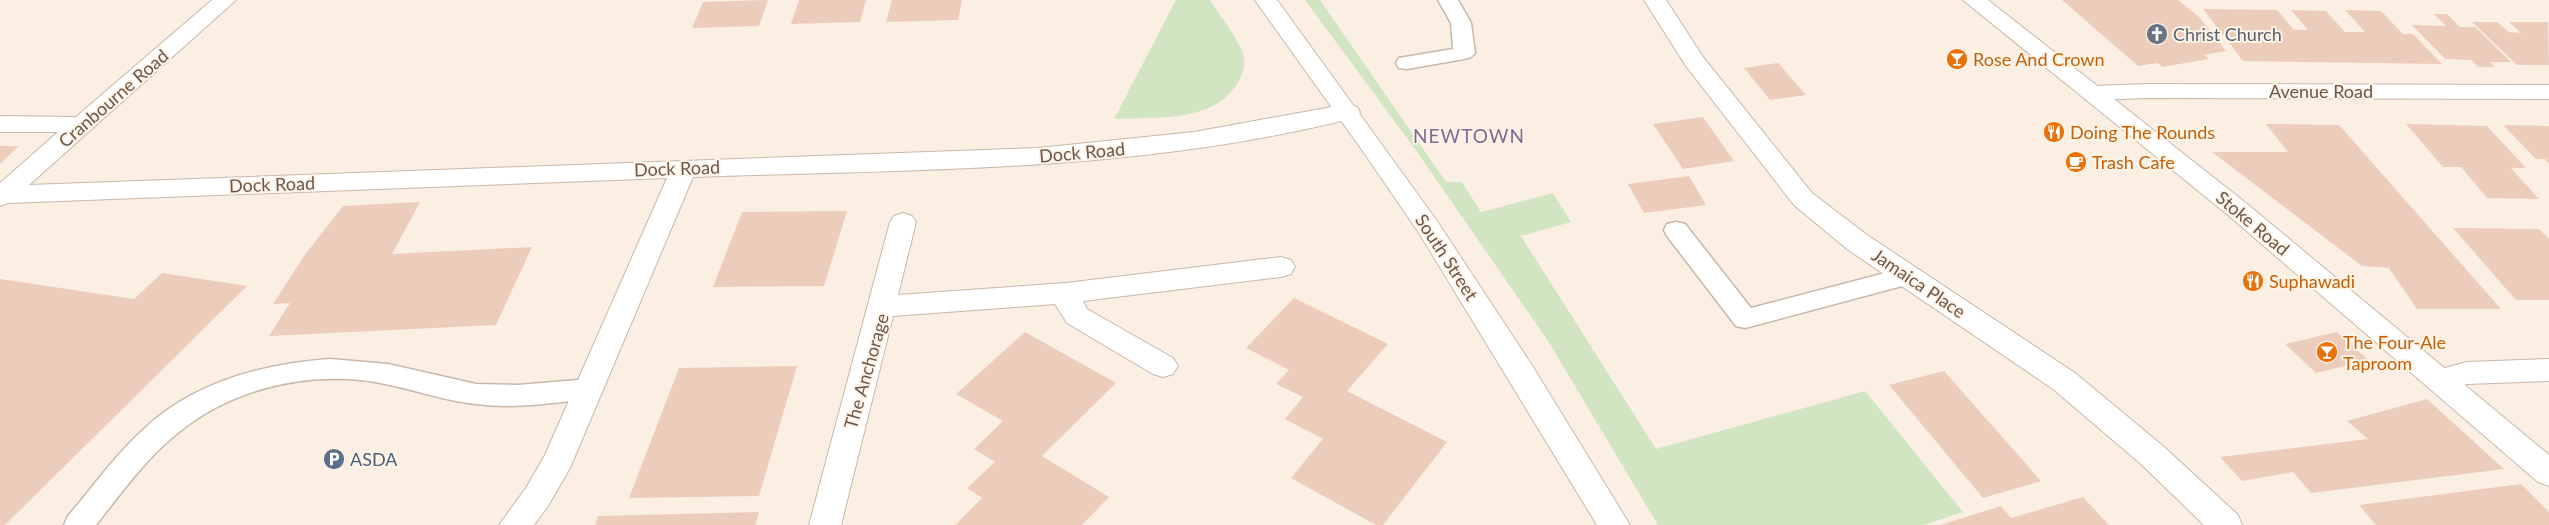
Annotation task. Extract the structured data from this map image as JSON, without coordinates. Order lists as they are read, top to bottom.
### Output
{
  "streets": {
    "street": [
      "Avenue Road",
      "Cranbourne Road",
      "Dock Road",
      "Stoke Road",
      "South Street",
      "Jamaica Place",
      "The Anchorage"
    ]
  },
  "crossings": [
    ["Avenue Road", "Stoke Road"],
    ["Cranbourne Road", "Dock Road"],
    ["Dock Road", "South Street"]
  ],
  "districts": ["NEWTOWN"],
  "places": {
    "church": ["Christ Church"],
    "bar": ["Rose And Crown", "The Four-Ale Taproom"],
    "restaurant": ["Doing The Rounds", "Suphawadi"],
    "cafe": ["Trash Cafe"],
    "parking": ["ASDA"]
  }
}
